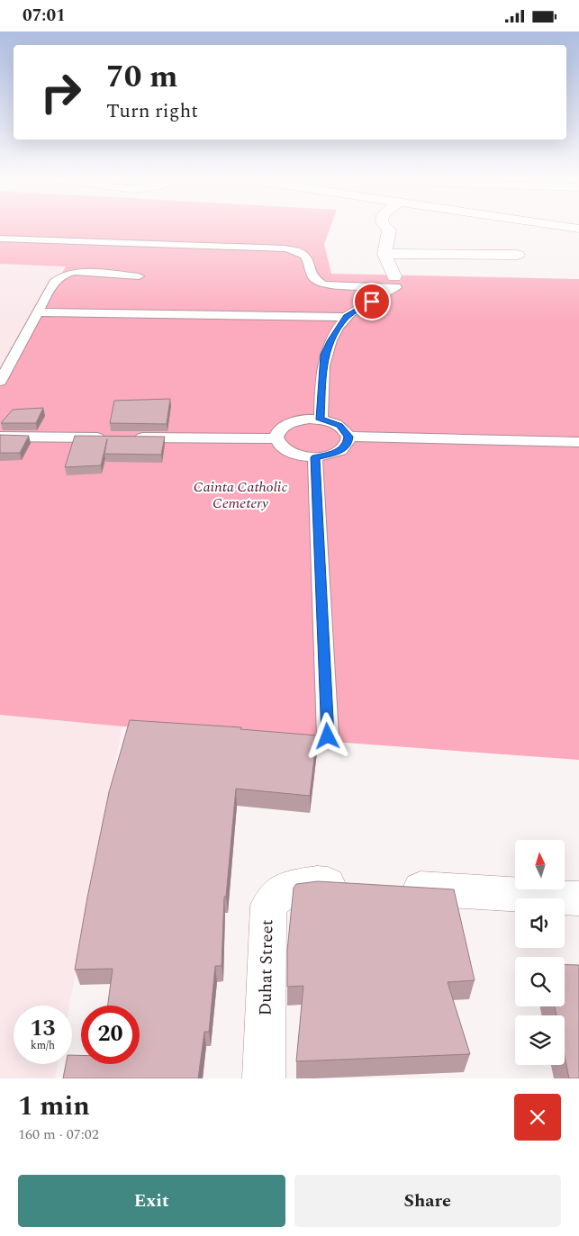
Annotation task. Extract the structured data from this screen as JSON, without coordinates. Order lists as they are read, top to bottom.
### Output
{
  "streets": {
    "street": ["Duhat Street"]
  },
  "parks": ["Cainta Catholic Cemetery"],
  "north": "top",
  "page": {
    "status": "07:01",
    "turn": ["70 m", "Turn right"],
    "speed": "13 km/h",
    "limit": "20",
    "heading": ["1 min", "160 m · 07:02"],
    "buttons": ["Exit", "Share"]
  }
}
